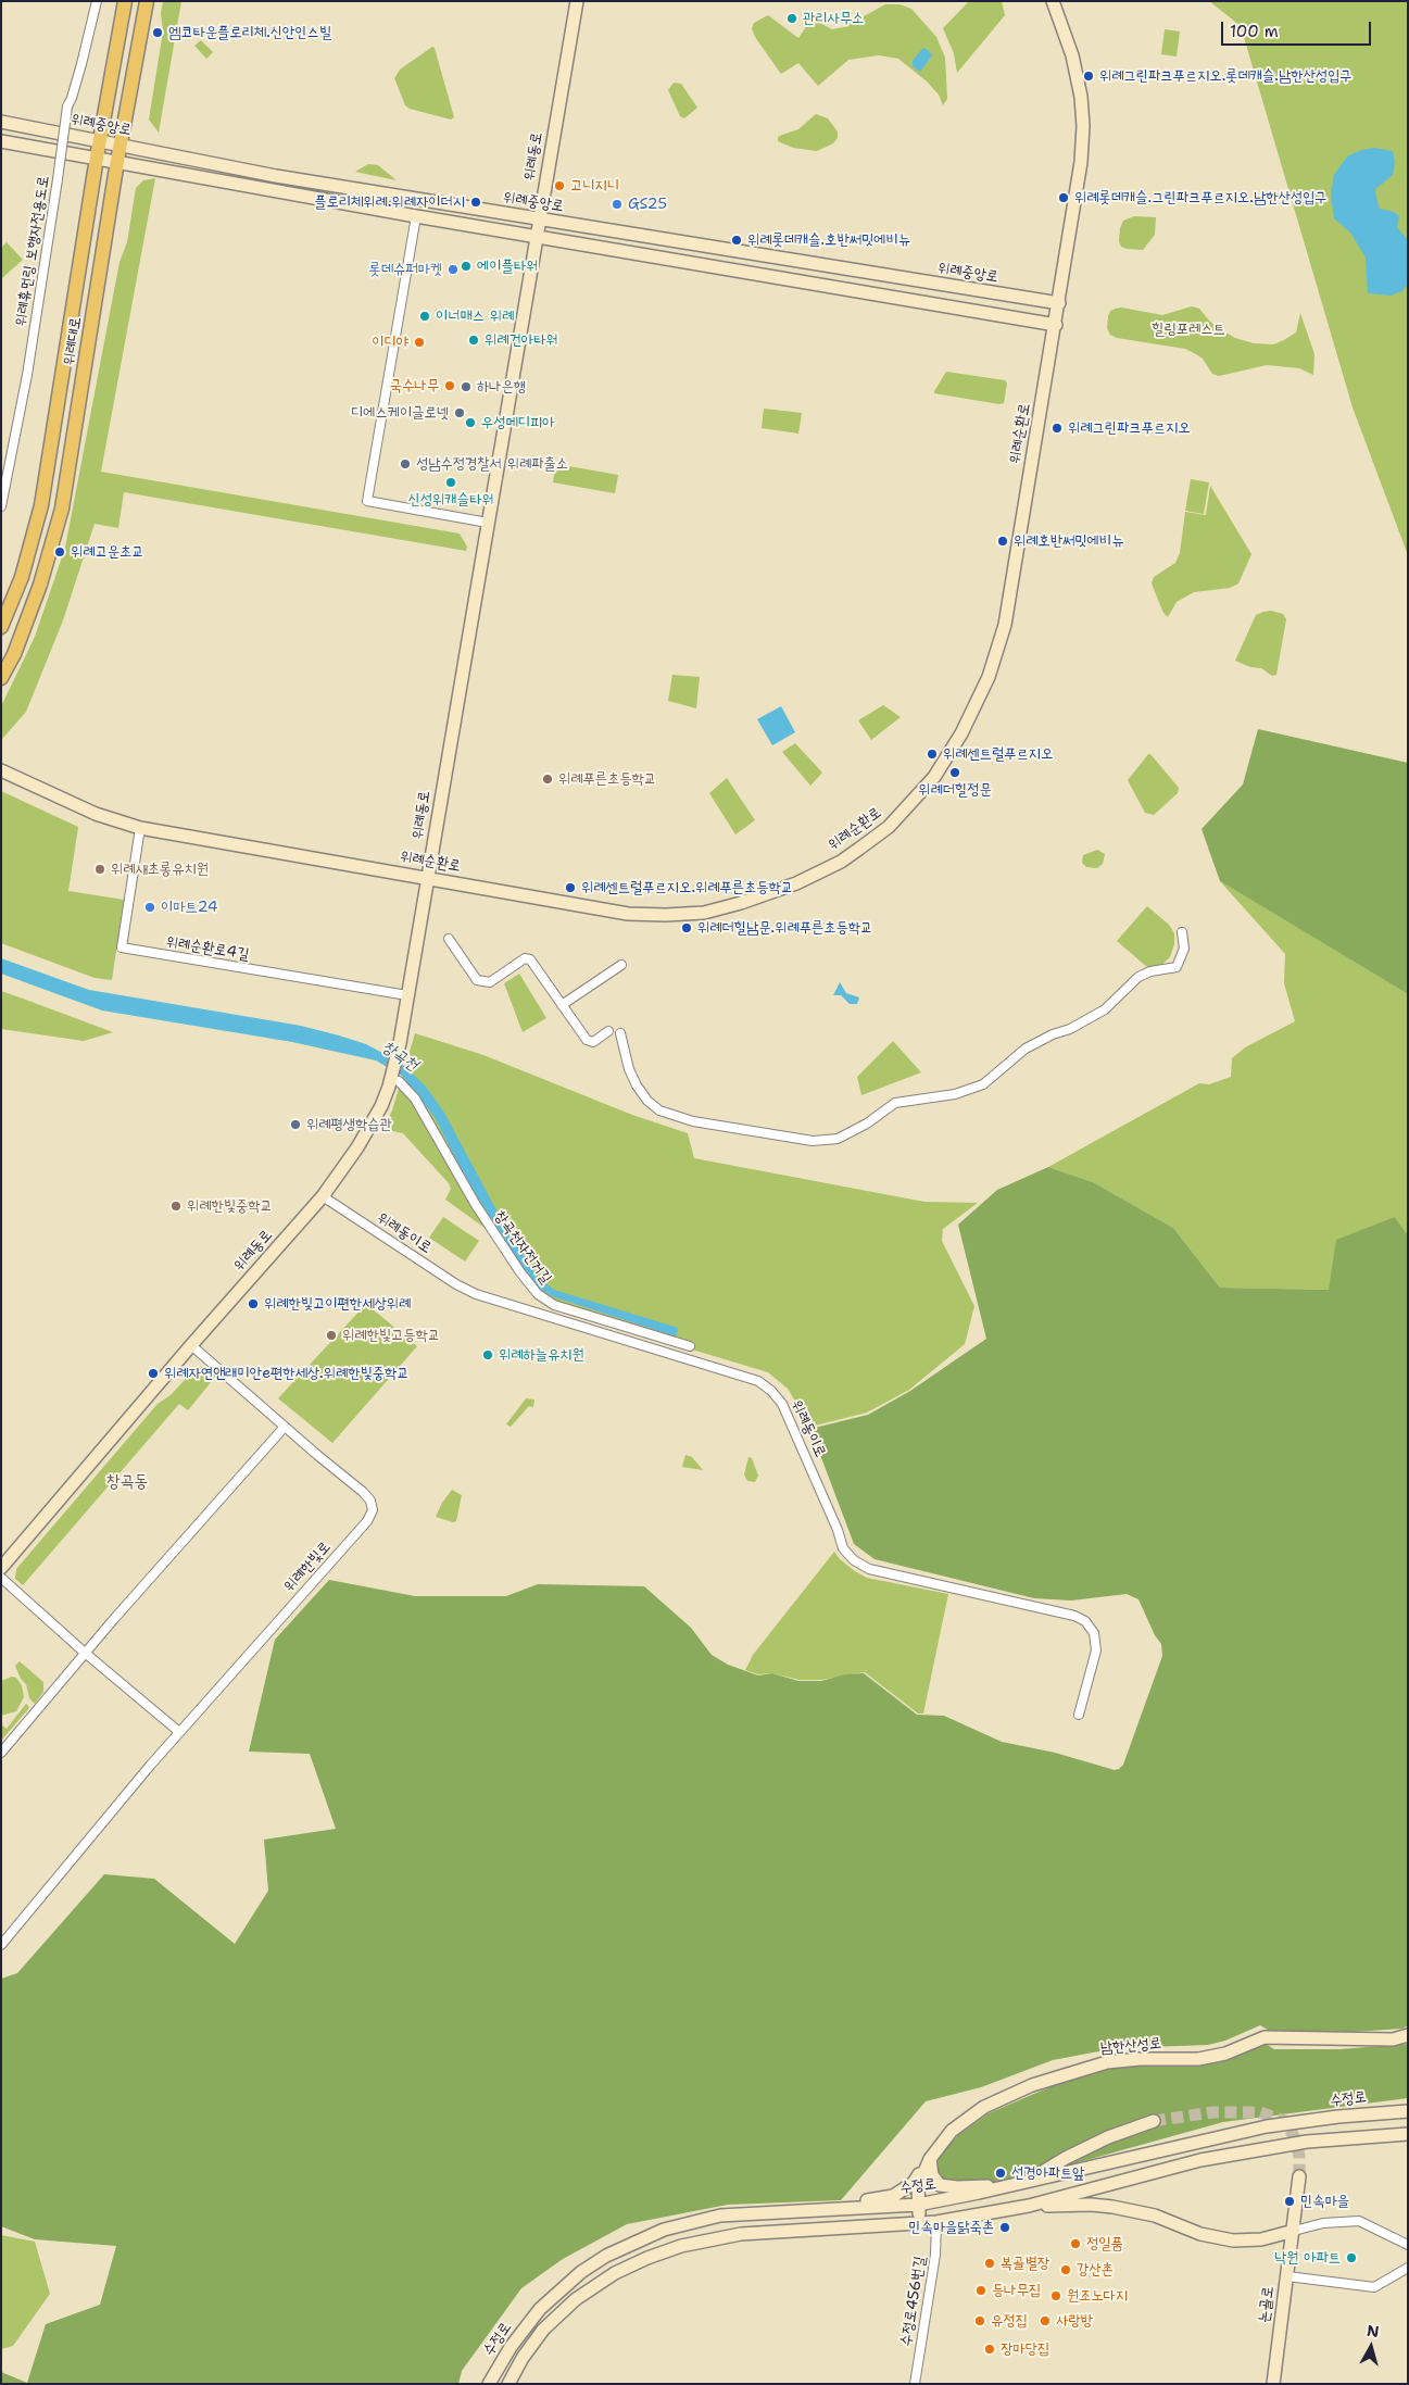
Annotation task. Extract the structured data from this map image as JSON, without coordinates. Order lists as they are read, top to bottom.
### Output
{
  "streets": {
    "main road": [
      "위례중앙로",
      "위례동로",
      "위례대로",
      "위례순환로",
      "남한산성로",
      "수정로",
      "논골로"
    ],
    "street": [
      "위례휴먼링 보행자전용도로",
      "위례순환로4길",
      "위례동이로",
      "창곡천자전거길",
      "위례한빛로",
      "수정로456번길"
    ]
  },
  "crossings": [
    ["위례중앙로", "위례동로"],
    ["위례중앙로", "위례대로"],
    ["위례중앙로", "위례순환로"],
    ["위례동로", "위례순환로"],
    ["위례동로", "위례순환로4길"],
    ["위례동로", "위례동이로"],
    ["위례동로", "위례한빛로"],
    ["위례순환로", "위례순환로4길"],
    ["남한산성로", "수정로"],
    ["수정로", "수정로456번길"]
  ],
  "districts": ["창곡동"],
  "water": ["창곡천"],
  "parks": ["힐링포레스트"],
  "places": [
    "관리사무소",
    "엠코타운플로리체.신안인스빌",
    "위례그린파크푸르지오.롯데캐슬.남한산성입구",
    "고니지니",
    "위례롯데캐슬.그린파크푸르지오.남한산성입구",
    "플로리체위례.위례자이더시",
    "GS25",
    "위례롯데캐슬.호반써밋에비뉴",
    "에이플타워",
    "롯데슈퍼마켓",
    "이너매스 위례",
    "위례건아타워",
    "이디야",
    "국수나무",
    "하나은행",
    "디에스케이글로넷",
    "우성메디피아",
    "위례그린파크푸르지오",
    "성남수정경찰서 위례파출소",
    "신성위캐슬타워",
    "위례호반써밋에비뉴",
    "위례고운초교",
    "위례센트럴푸르지오",
    "위례더힐정문",
    "위례푸른초등학교",
    "위례새초롱유치원",
    "위례센트럴푸르지오.위례푸른초등학교",
    "이마트24",
    "위례더힐남문.위례푸른초등학교",
    "위례평생학습관",
    "위례한빛중학교",
    "위례한빛고이편한세상위례",
    "위례한빛고등학교",
    "위례하늘유치원",
    "위례자연앤래미안e편한세상.위례한빛중학교",
    "선경아파트앞",
    "민속마을",
    "민속마을닭죽촌",
    "정일품",
    "낙원 아파트",
    "복골별장",
    "강산촌",
    "등나무집",
    "원조노다지",
    "유정집",
    "사랑방",
    "장마당집"
  ],
  "scale_bar": "100 m",
  "north": "top"
}
